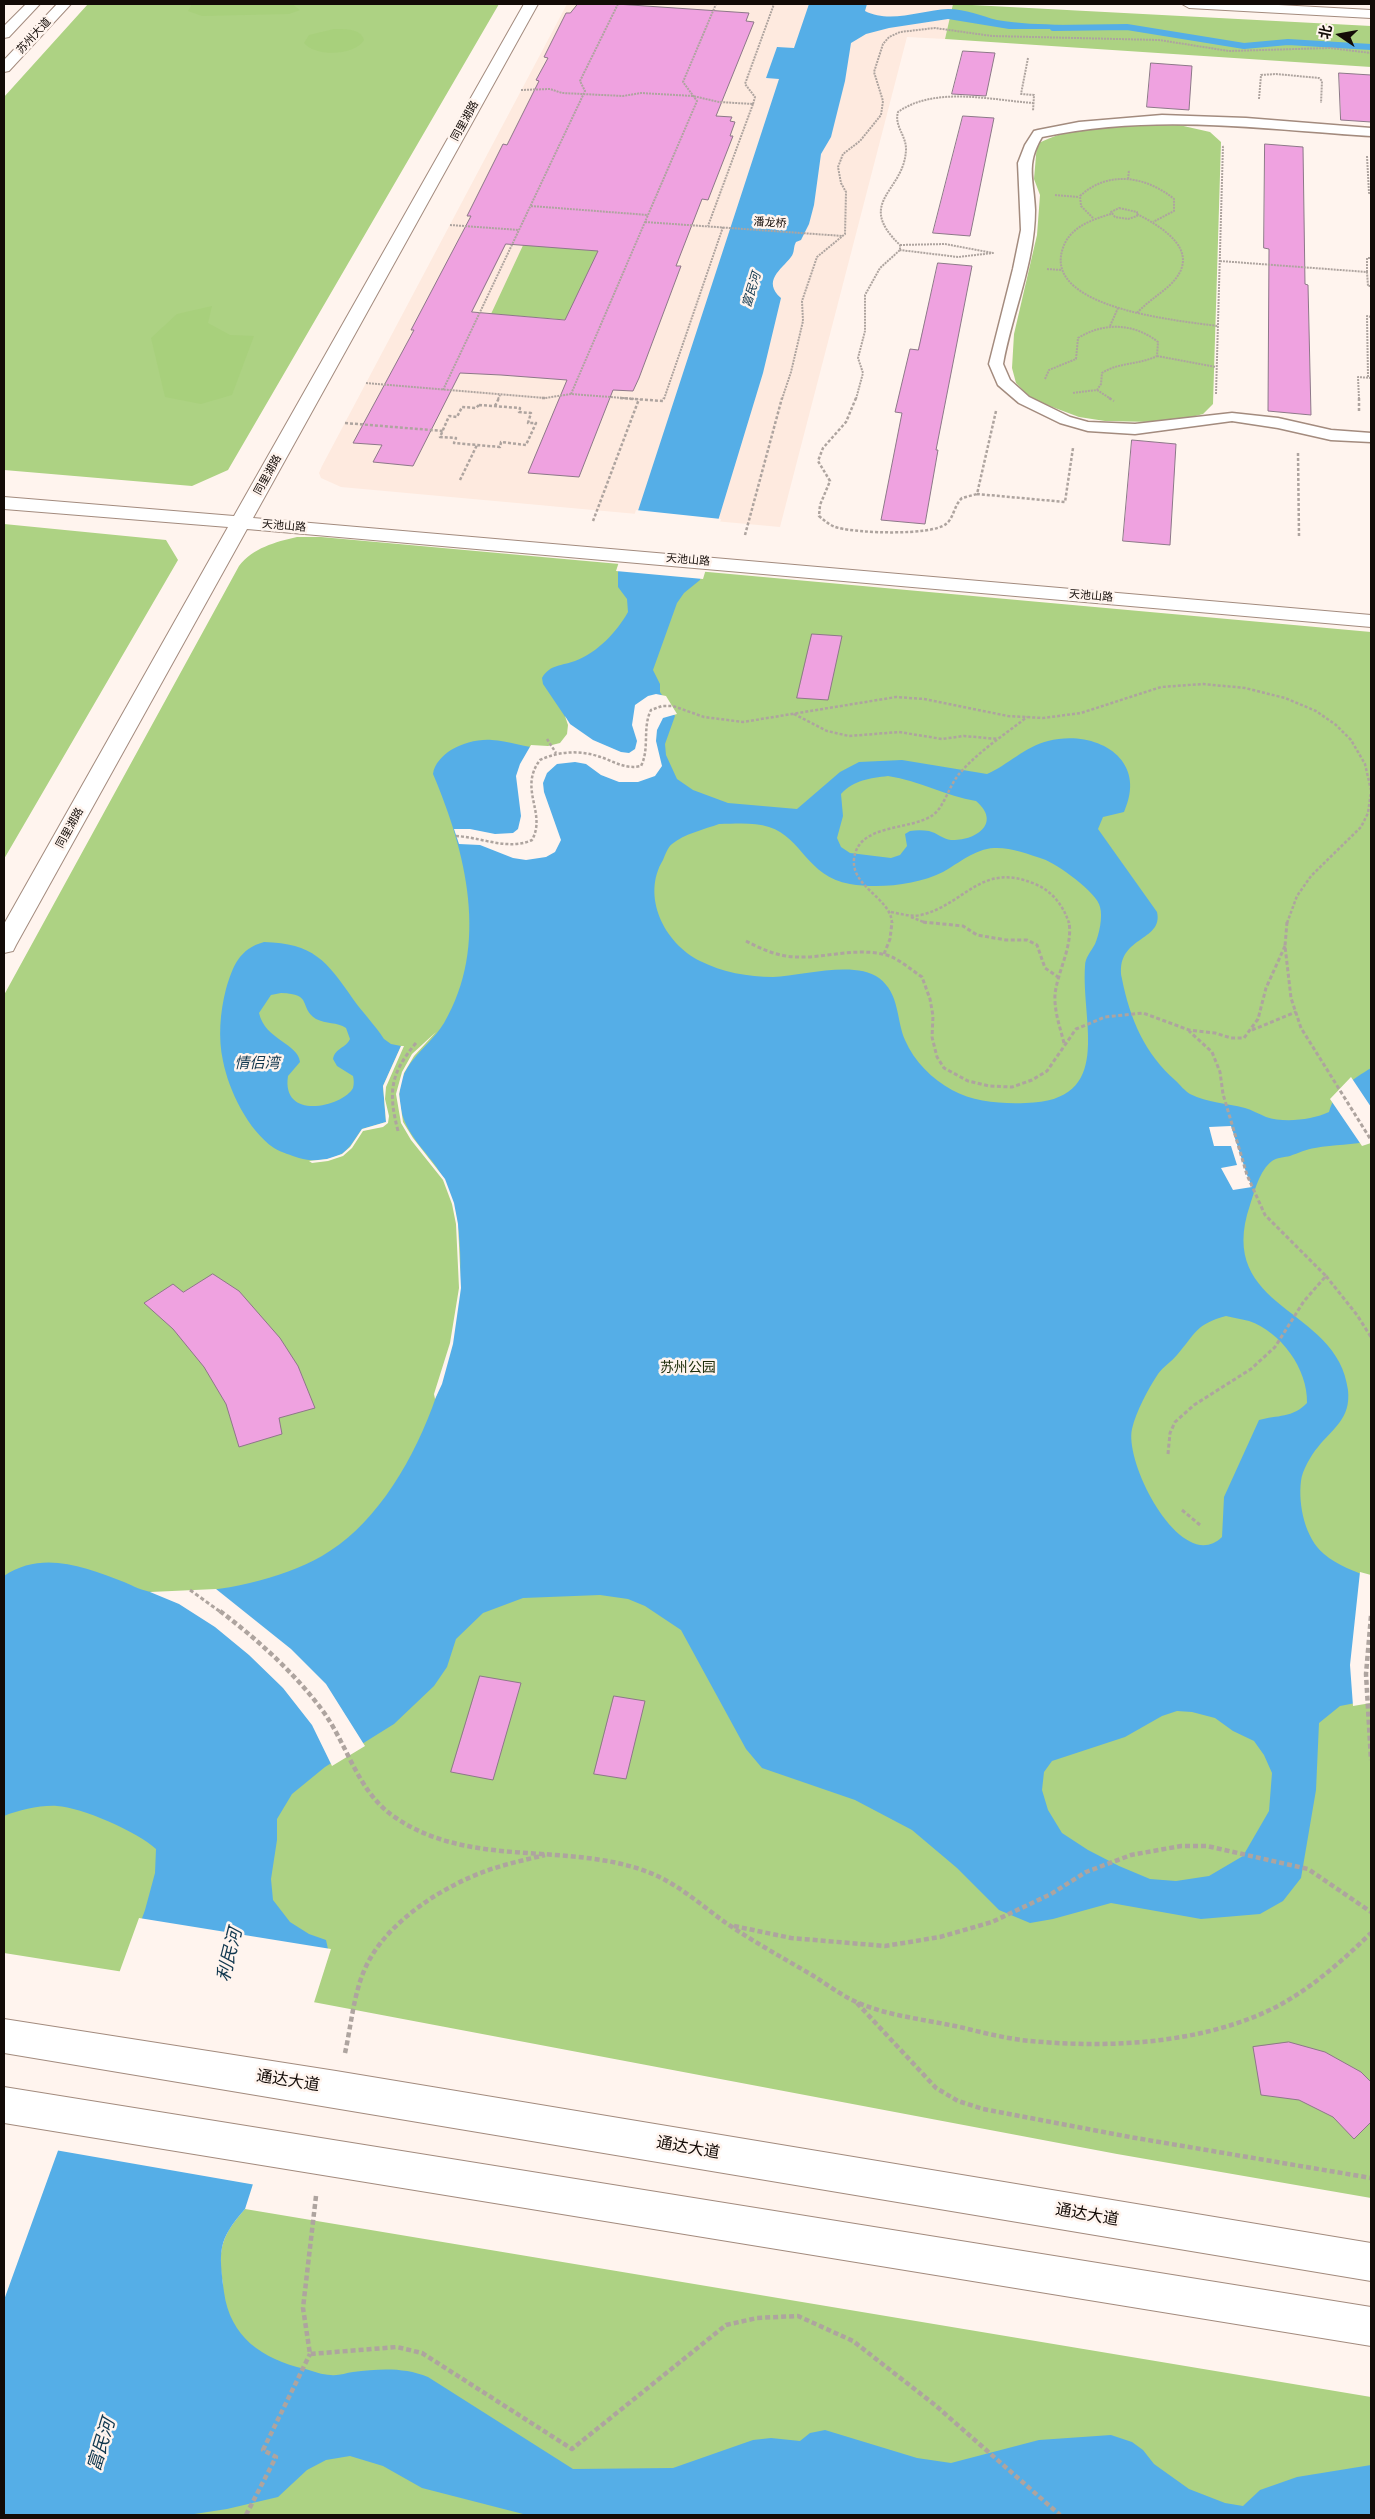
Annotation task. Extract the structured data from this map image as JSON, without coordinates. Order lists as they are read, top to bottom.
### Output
{
  "streets": {
    "street": [
      "苏州大道",
      "同里湖路",
      "天池山路",
      "通达大道"
    ],
    "path": ["潘龙桥"]
  },
  "crossings": [
    ["同里湖路", "天池山路"]
  ],
  "water": ["富民河", "情侣湾", "利民河"],
  "parks": ["苏州公园"],
  "north": "left"
}
